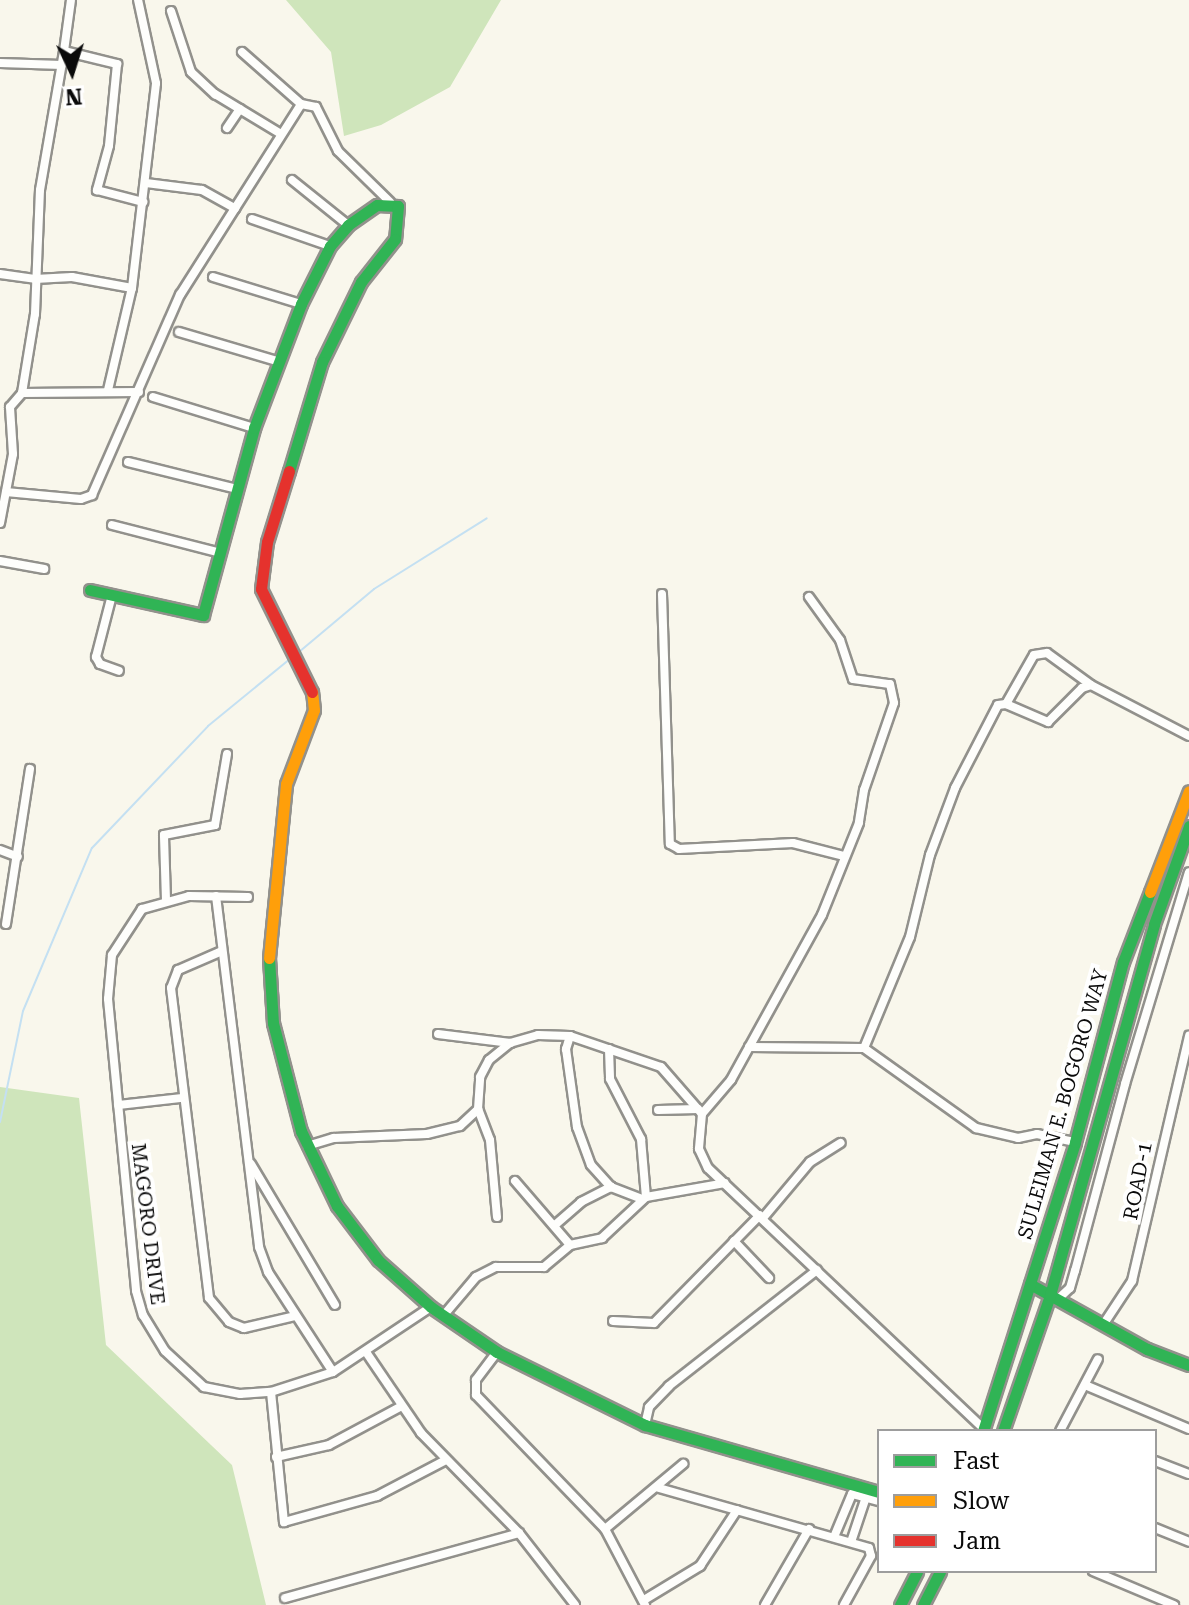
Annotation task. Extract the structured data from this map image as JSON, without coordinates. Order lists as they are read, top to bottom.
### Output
{
  "streets": {
    "street": ["SULEIMAN E. BOGORO WAY", "ROAD-1", "MAGORO DRIVE"]
  },
  "legend": ["Fast", "Slow", "Jam"],
  "north": "bottom"
}
